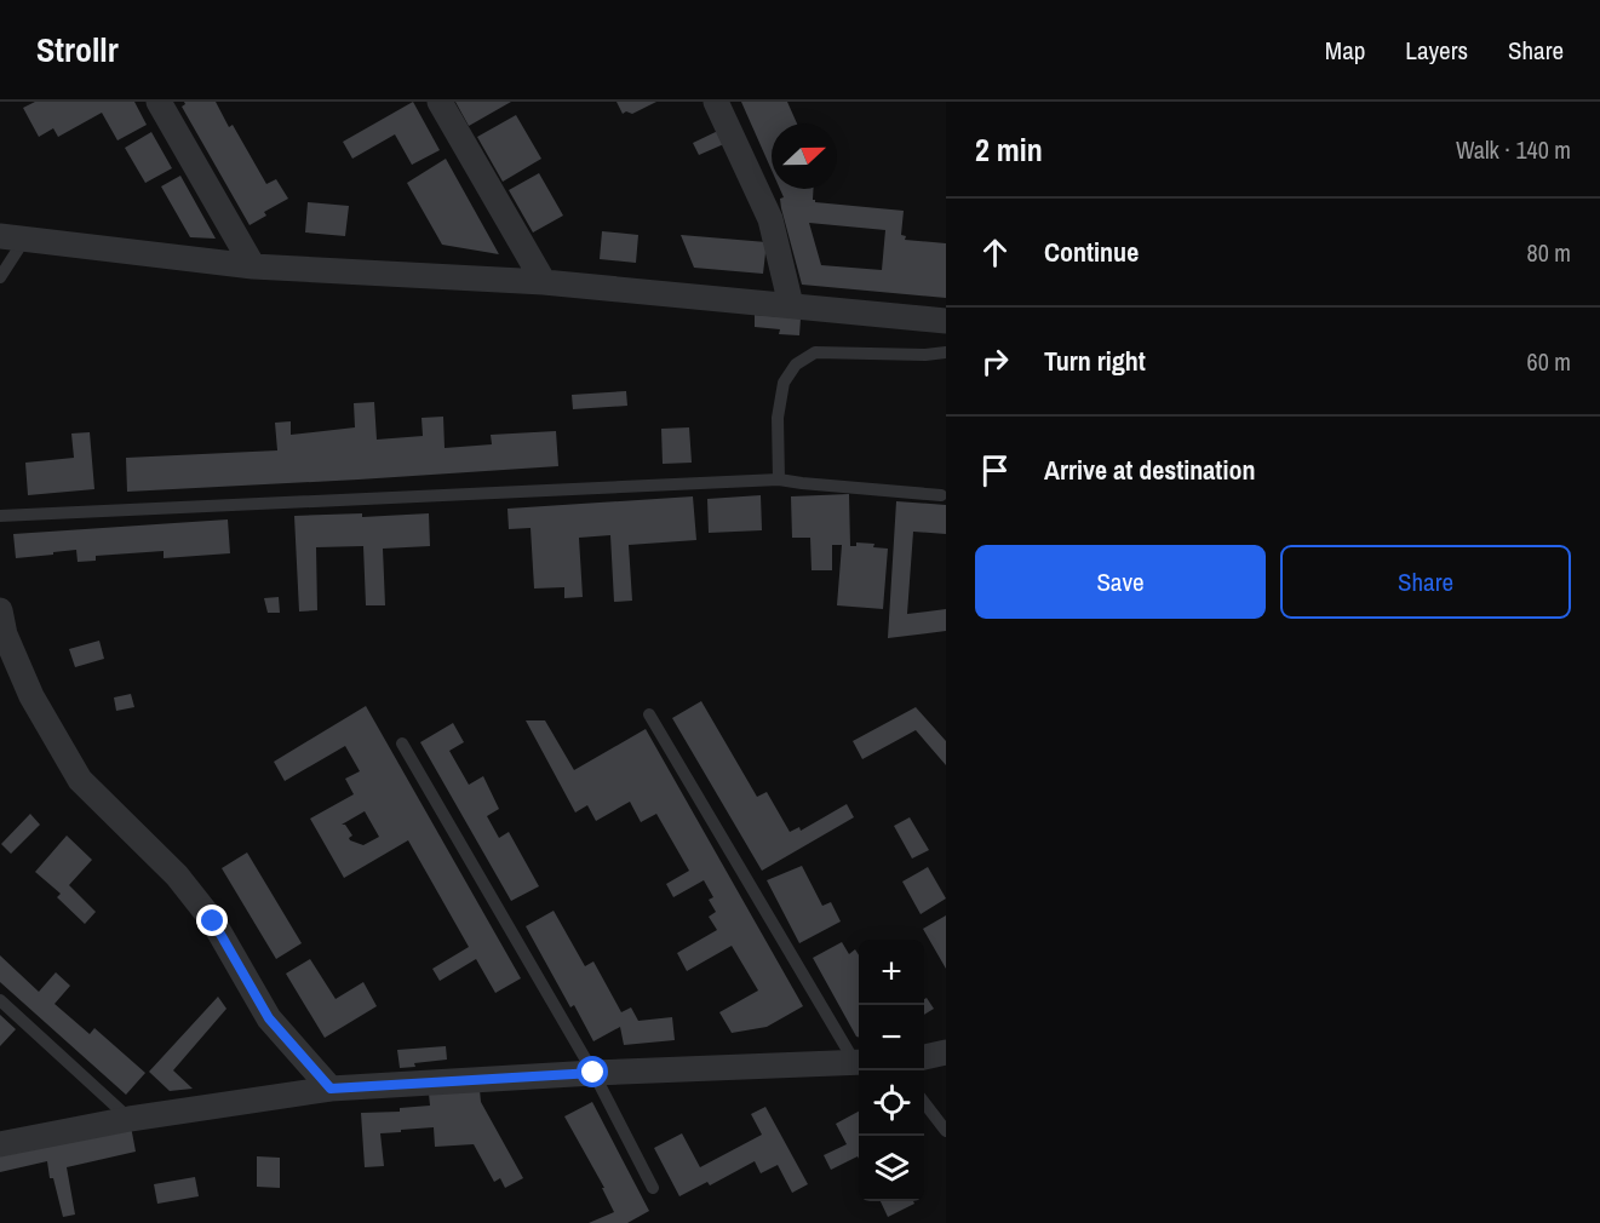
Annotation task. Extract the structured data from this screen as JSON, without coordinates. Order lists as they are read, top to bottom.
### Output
{
  "north": "right",
  "page": {
    "header": "Strollr",
    "nav": ["Map", "Layers", "Share"],
    "heading": ["2 min", "Walk · 140 m"],
    "list": [
      ["Continue", "80 m"],
      ["Turn right", "60 m"],
      "Arrive at destination"
    ],
    "buttons": ["Save", "Share"],
    "map_buttons": ["+", "−"]
  }
}
